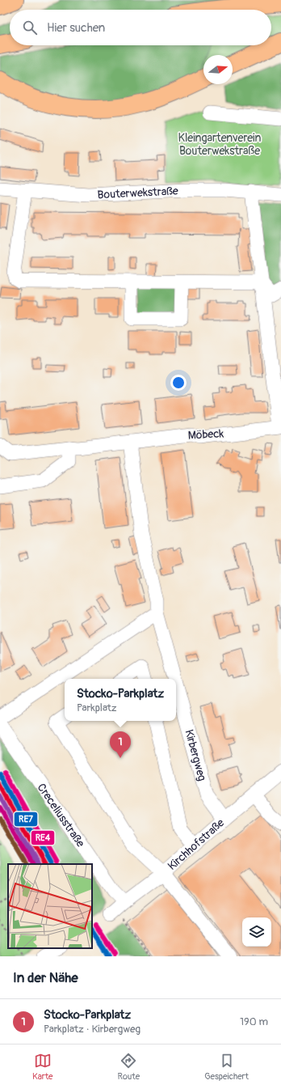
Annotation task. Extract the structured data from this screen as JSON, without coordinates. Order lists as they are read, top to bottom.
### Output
{
  "streets": {
    "street": [
      "Bouterwekstraße",
      "Möbeck",
      "Kirbergweg",
      "Creceliusstraße",
      "Kirchhofstraße"
    ]
  },
  "crossings": [
    ["Möbeck", "Kirbergweg"],
    ["Kirbergweg", "Kirchhofstraße"],
    ["Creceliusstraße", "Kirchhofstraße"]
  ],
  "parks": ["Kleingartenverein Bouterwekstraße"],
  "lines": ["transit line RE4", "transit line RE7"],
  "north": "right",
  "page": {
    "search": "Hier suchen",
    "popup": ["Stocko-Parkplatz", "Parkplatz"],
    "pins": "1",
    "heading": "In der Nähe",
    "list": [
      {
        "mark": "1",
        "name": "Stocko-Parkplatz",
        "note": "Parkplatz · Kirbergweg",
        "value": "190 m"
      }
    ],
    "nav": ["Karte", "Route", "Gespeichert"]
  }
}
